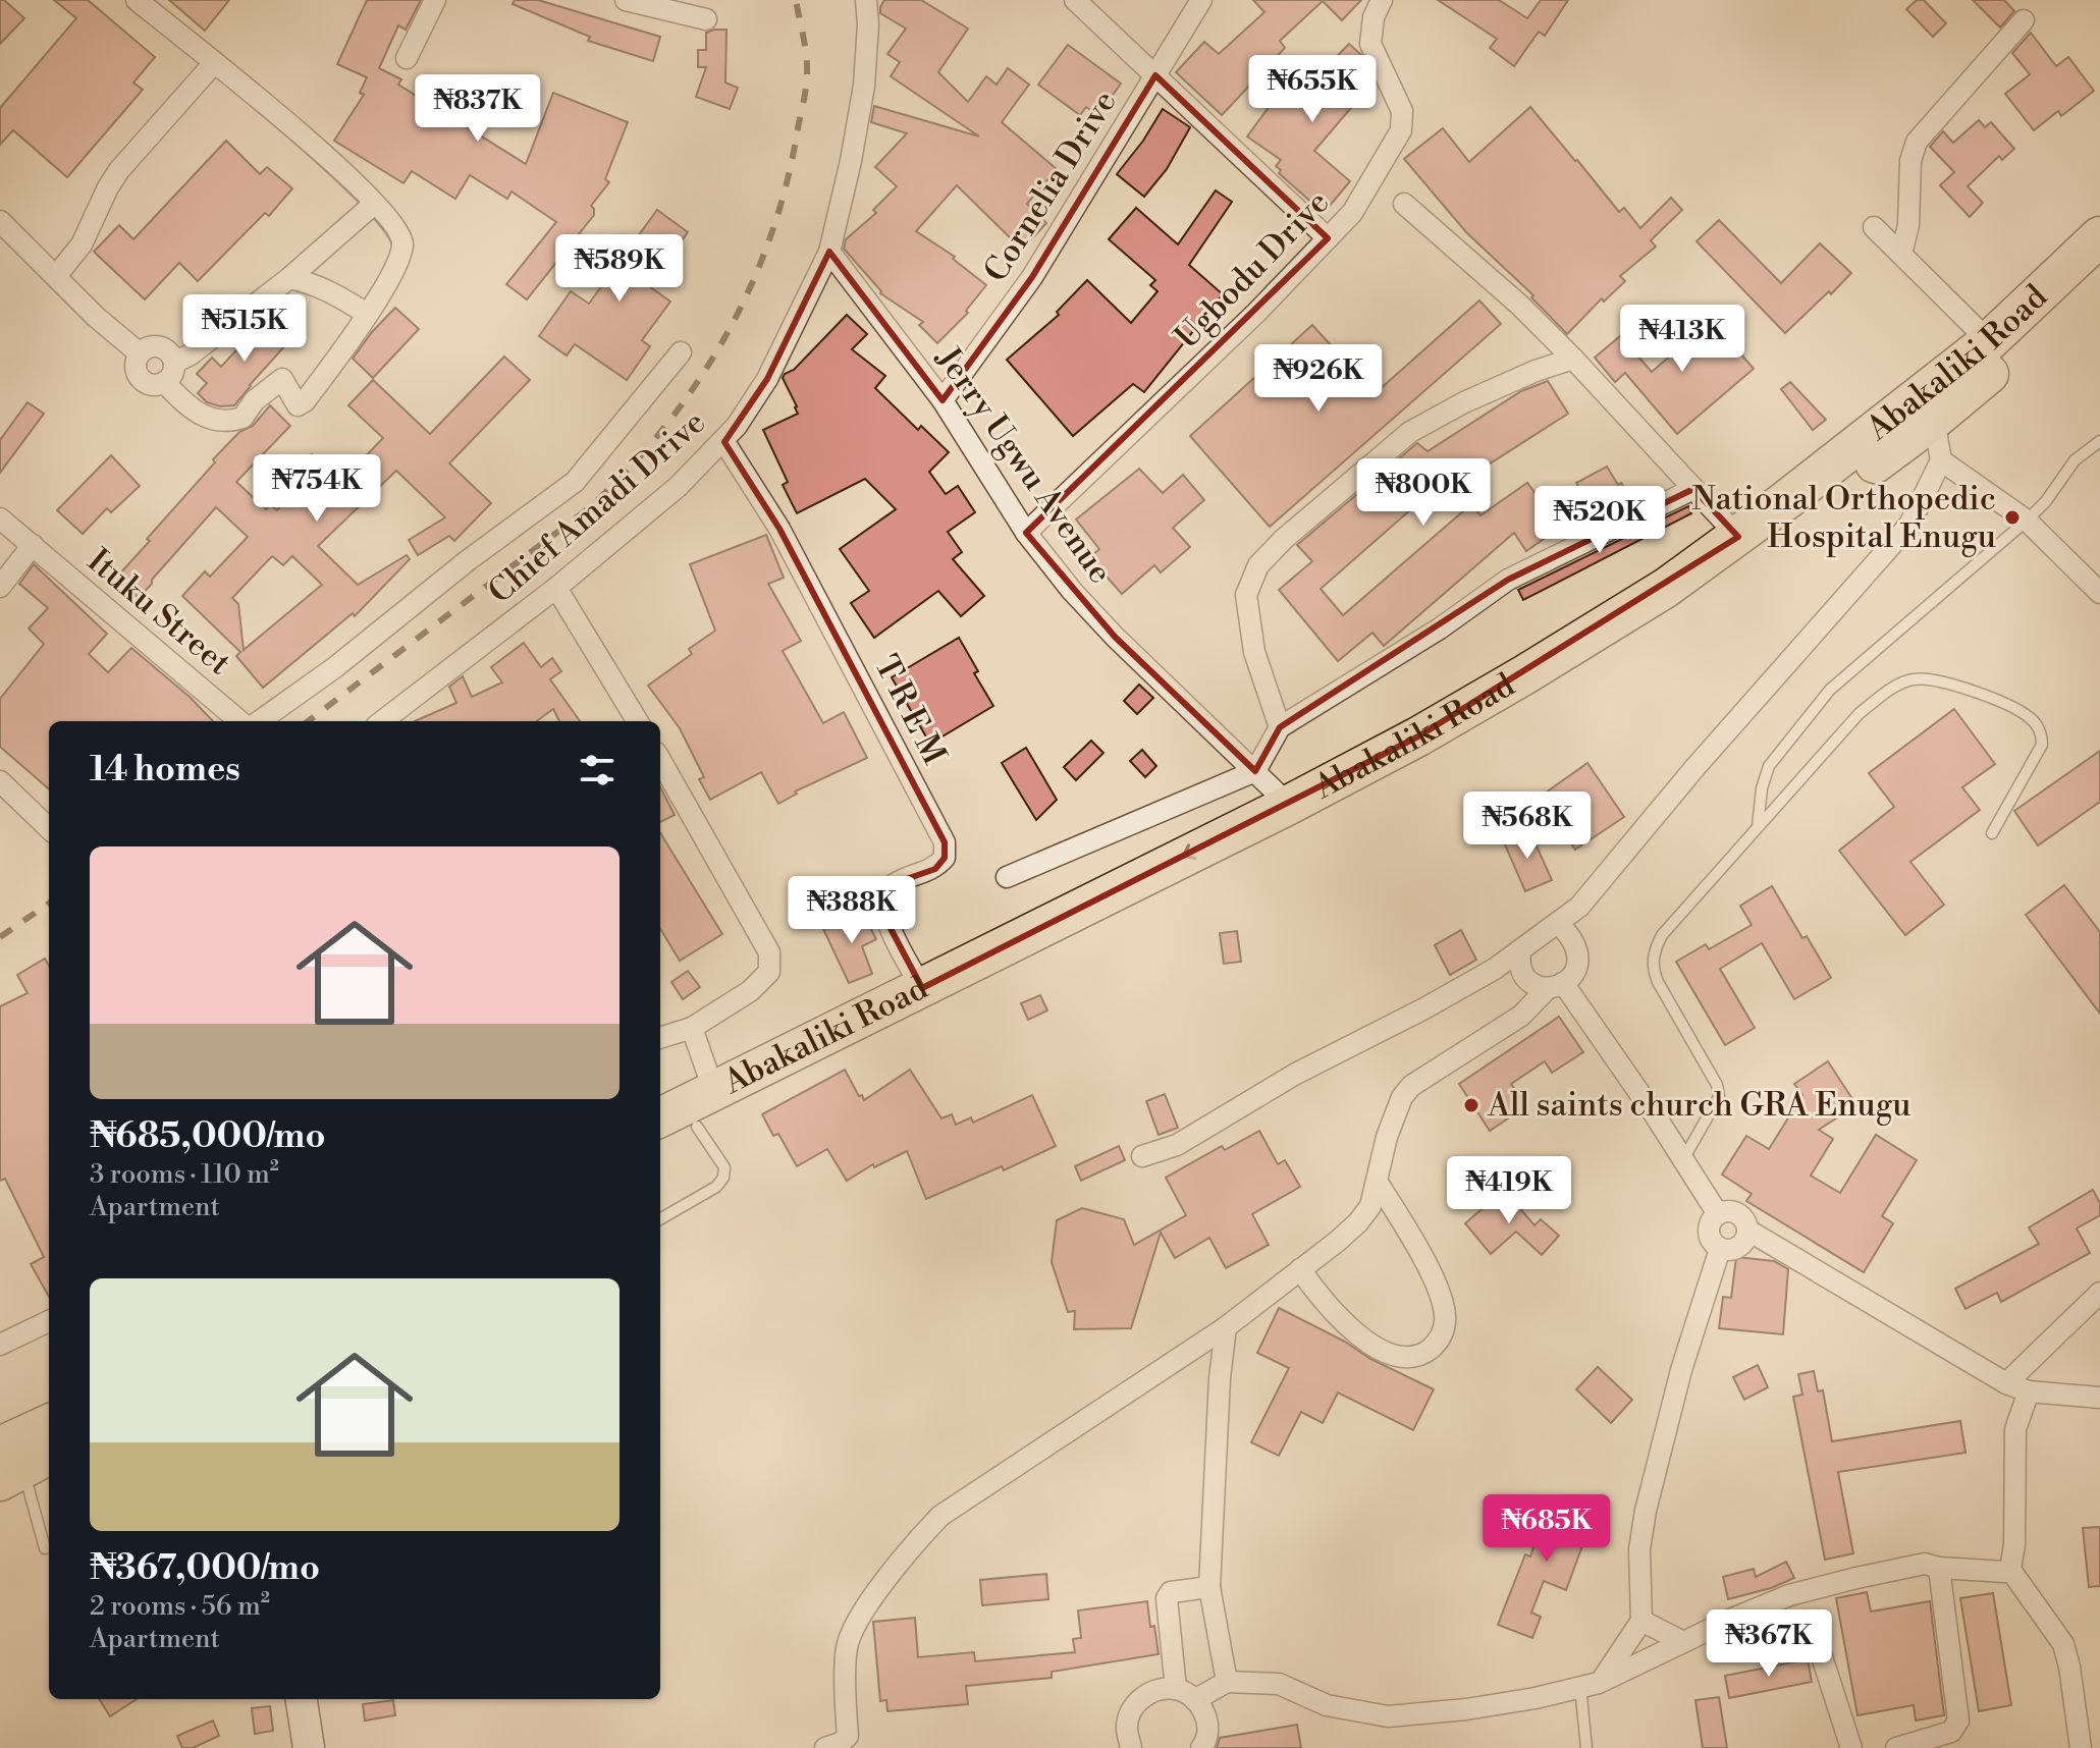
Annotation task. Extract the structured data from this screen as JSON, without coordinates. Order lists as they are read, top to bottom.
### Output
{
  "streets": {
    "highway": ["Abakaliki Road"],
    "street": [
      "Cornelia Drive",
      "Ugbodu Drive",
      "Jerry Ugwu Avenue",
      "Chief Amadi Drive",
      "Ituku Street",
      "T R E M"
    ]
  },
  "crossings": [
    ["Cornelia Drive", "Jerry Ugwu Avenue"],
    ["Ugbodu Drive", "Jerry Ugwu Avenue"],
    ["Abakaliki Road", "Jerry Ugwu Avenue"],
    ["Abakaliki Road", "T R E M"],
    ["Jerry Ugwu Avenue", "Chief Amadi Drive"],
    ["Chief Amadi Drive", "T R E M"]
  ],
  "places": ["National Orthopedic Hospital Enugu", "All saints church GRA Enugu"],
  "page": {
    "price": [
      "₦655K",
      "₦837K",
      "₦589K",
      "₦515K",
      "₦413K",
      "₦926K",
      "₦754K",
      "₦800K",
      "₦520K",
      "₦568K",
      "₦388K",
      "₦419K",
      "₦685K",
      "₦367K"
    ],
    "heading": "14 homes",
    "list": [
      {
        "name": "₦685,000/mo",
        "note": "3 rooms · 110 m² · Apartment"
      },
      {
        "name": "₦367,000/mo",
        "note": "2 rooms · 56 m² · Apartment"
      }
    ]
  }
}
